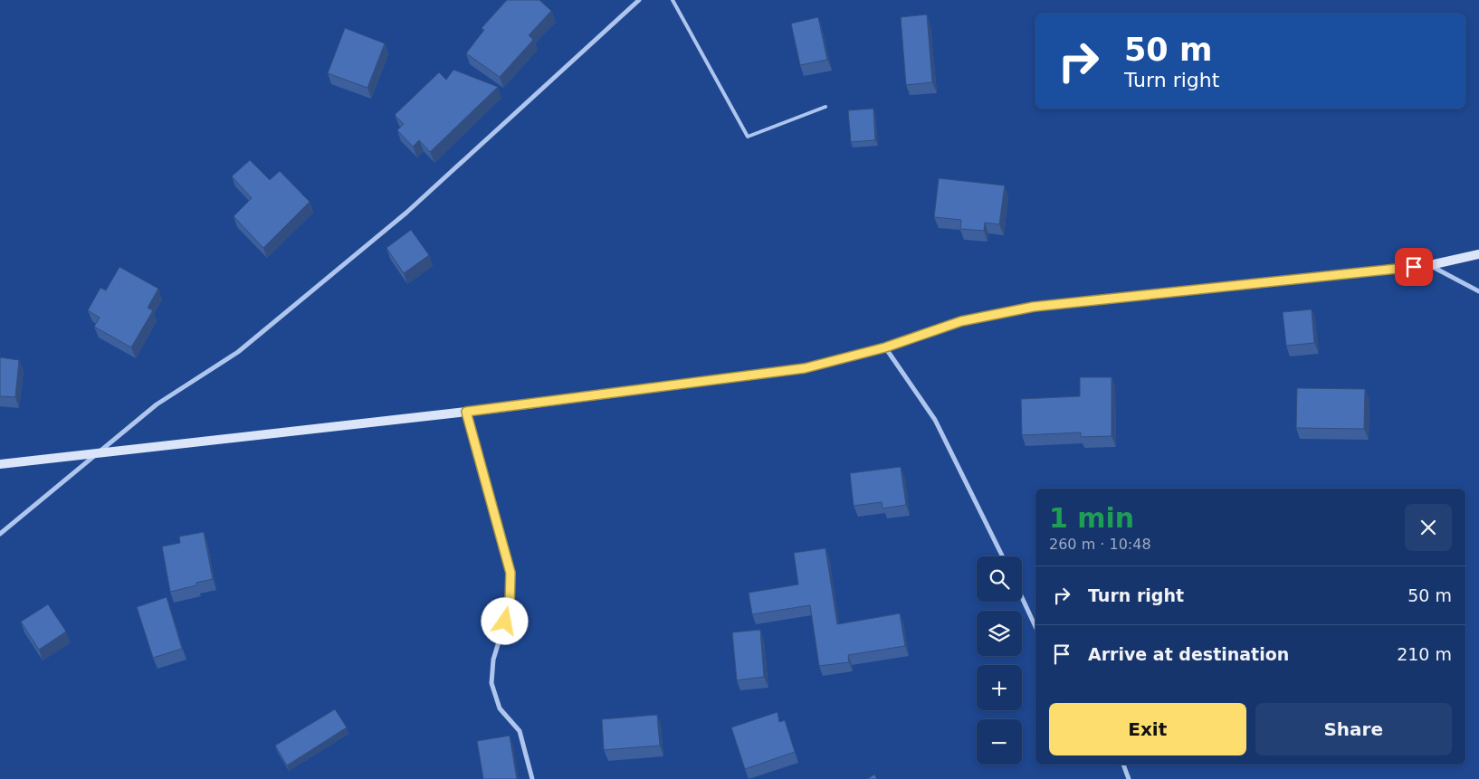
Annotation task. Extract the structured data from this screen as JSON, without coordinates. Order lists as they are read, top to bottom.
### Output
{
  "page": {
    "turn": ["50 m", "Turn right"],
    "heading": ["1 min", "260 m · 10:48"],
    "map_buttons": ["+", "−"],
    "list": [
      {
        "name": "Turn right",
        "value": "50 m"
      },
      {
        "name": "Arrive at destination",
        "value": "210 m"
      }
    ],
    "buttons": ["Exit", "Share"]
  }
}
